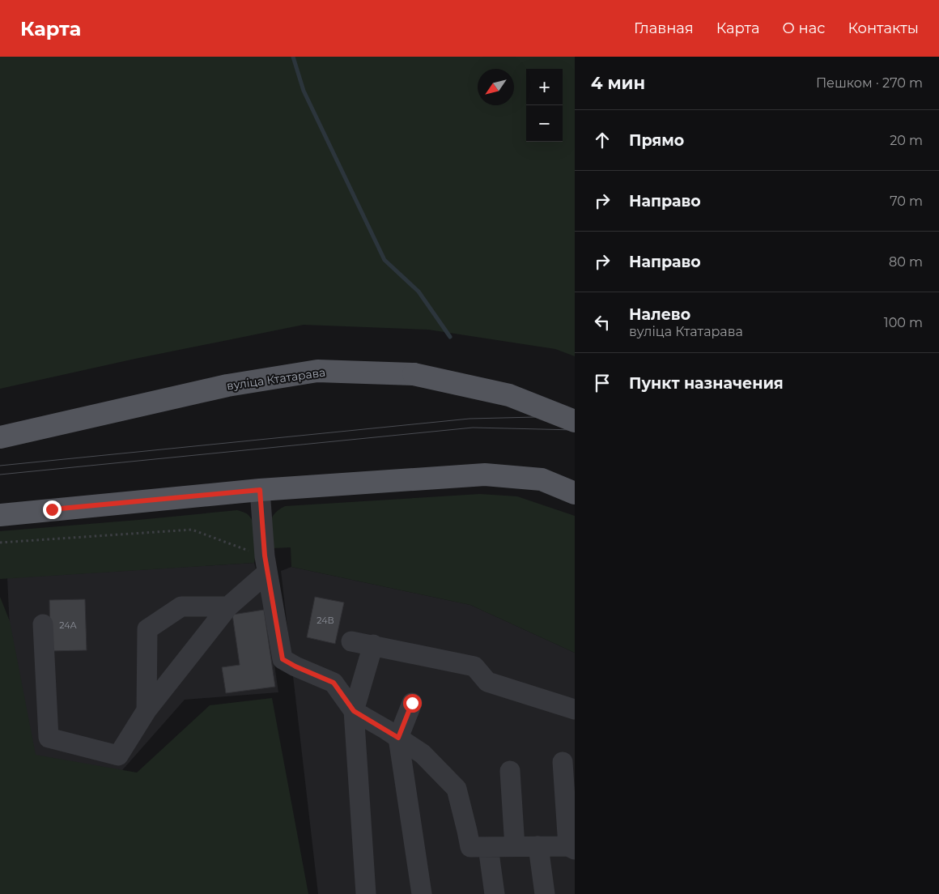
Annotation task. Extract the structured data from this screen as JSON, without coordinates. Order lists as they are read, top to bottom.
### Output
{
  "streets": {
    "main road": ["вуліца Ктатарава"]
  },
  "house_numbers": ["24В", "24А"],
  "north": "bottom left",
  "page": {
    "header": "Карта",
    "nav": [
      "Главная",
      "Карта",
      "О нас",
      "Контакты"
    ],
    "heading": ["4 мин", "Пешком · 270 m"],
    "map_buttons": ["+", "−"],
    "list": [
      ["Прямо", "20 m"],
      ["Направо", "70 m"],
      ["Направо", "80 m"],
      ["Налево", "вуліца Ктатарава", "100 m"],
      "Пункт назначения"
    ]
  }
}
